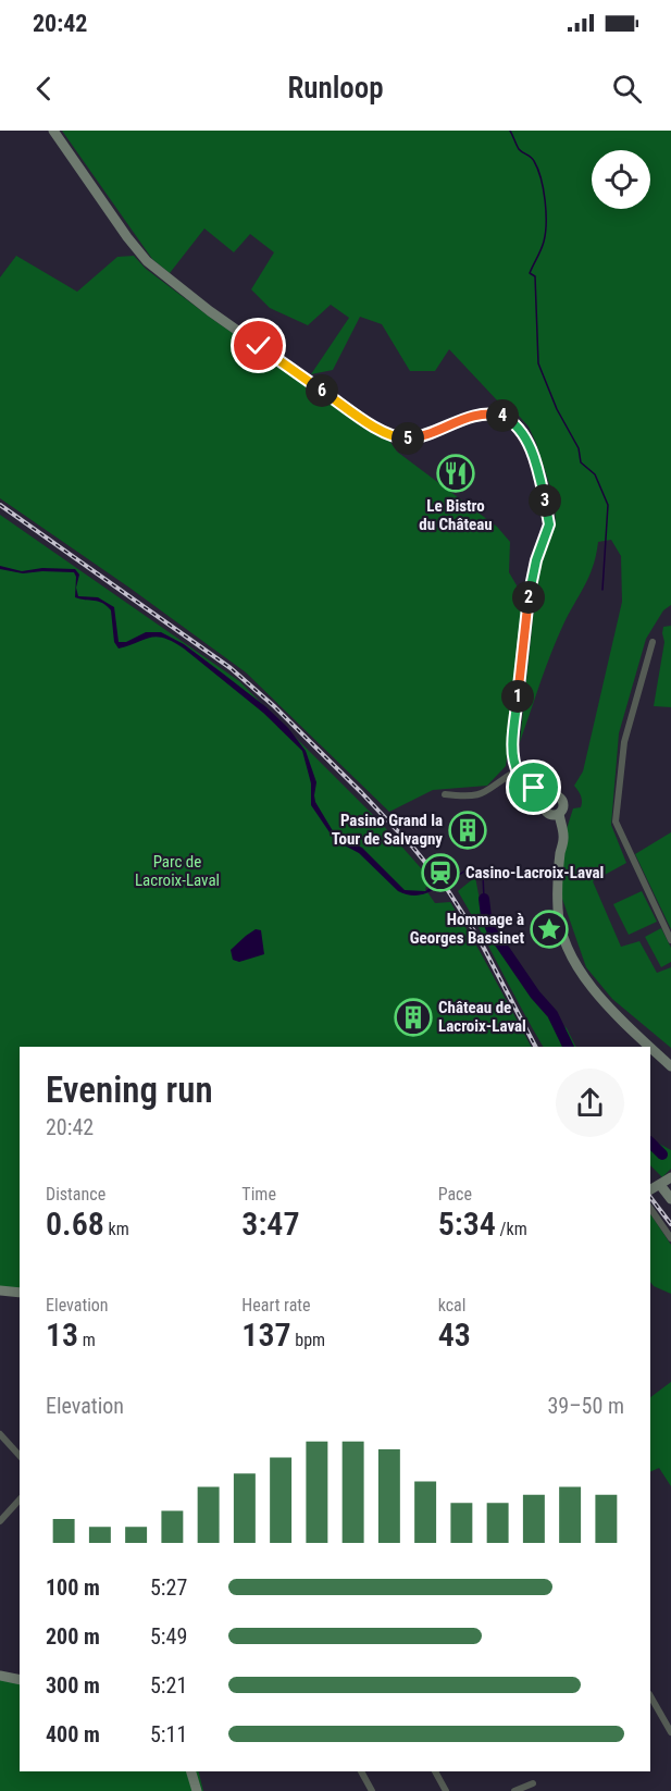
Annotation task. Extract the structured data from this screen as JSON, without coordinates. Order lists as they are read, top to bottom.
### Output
{
  "parks": ["Parc de Lacroix-Laval"],
  "places": {
    "restaurant": ["Le Bistro du Château"],
    "building": ["Pasino Grand la Tour de Salvagny", "Château de Lacroix-Laval"],
    "station": ["Casino-Lacroix-Laval"],
    "place": ["Hommage à Georges Bassinet"]
  },
  "page": {
    "status": "20:42",
    "header": "Runloop",
    "pins": [
      "6",
      "4",
      "5",
      "3",
      "2",
      "1"
    ],
    "heading": ["Evening run", "20:42"],
    "stats": [
      ["Distance", "0.68 km"],
      ["Time", "3:47"],
      ["Pace", "5:34 /km"],
      ["Elevation", "13 m"],
      ["Heart rate", "137 bpm"],
      ["kcal", "43"]
    ],
    "chart": ["Elevation", "39–50 m"],
    "list": [
      {
        "name": "100 m",
        "note": "5:27"
      },
      {
        "name": "200 m",
        "note": "5:49"
      },
      {
        "name": "300 m",
        "note": "5:21"
      },
      {
        "name": "400 m",
        "note": "5:11"
      }
    ]
  }
}
